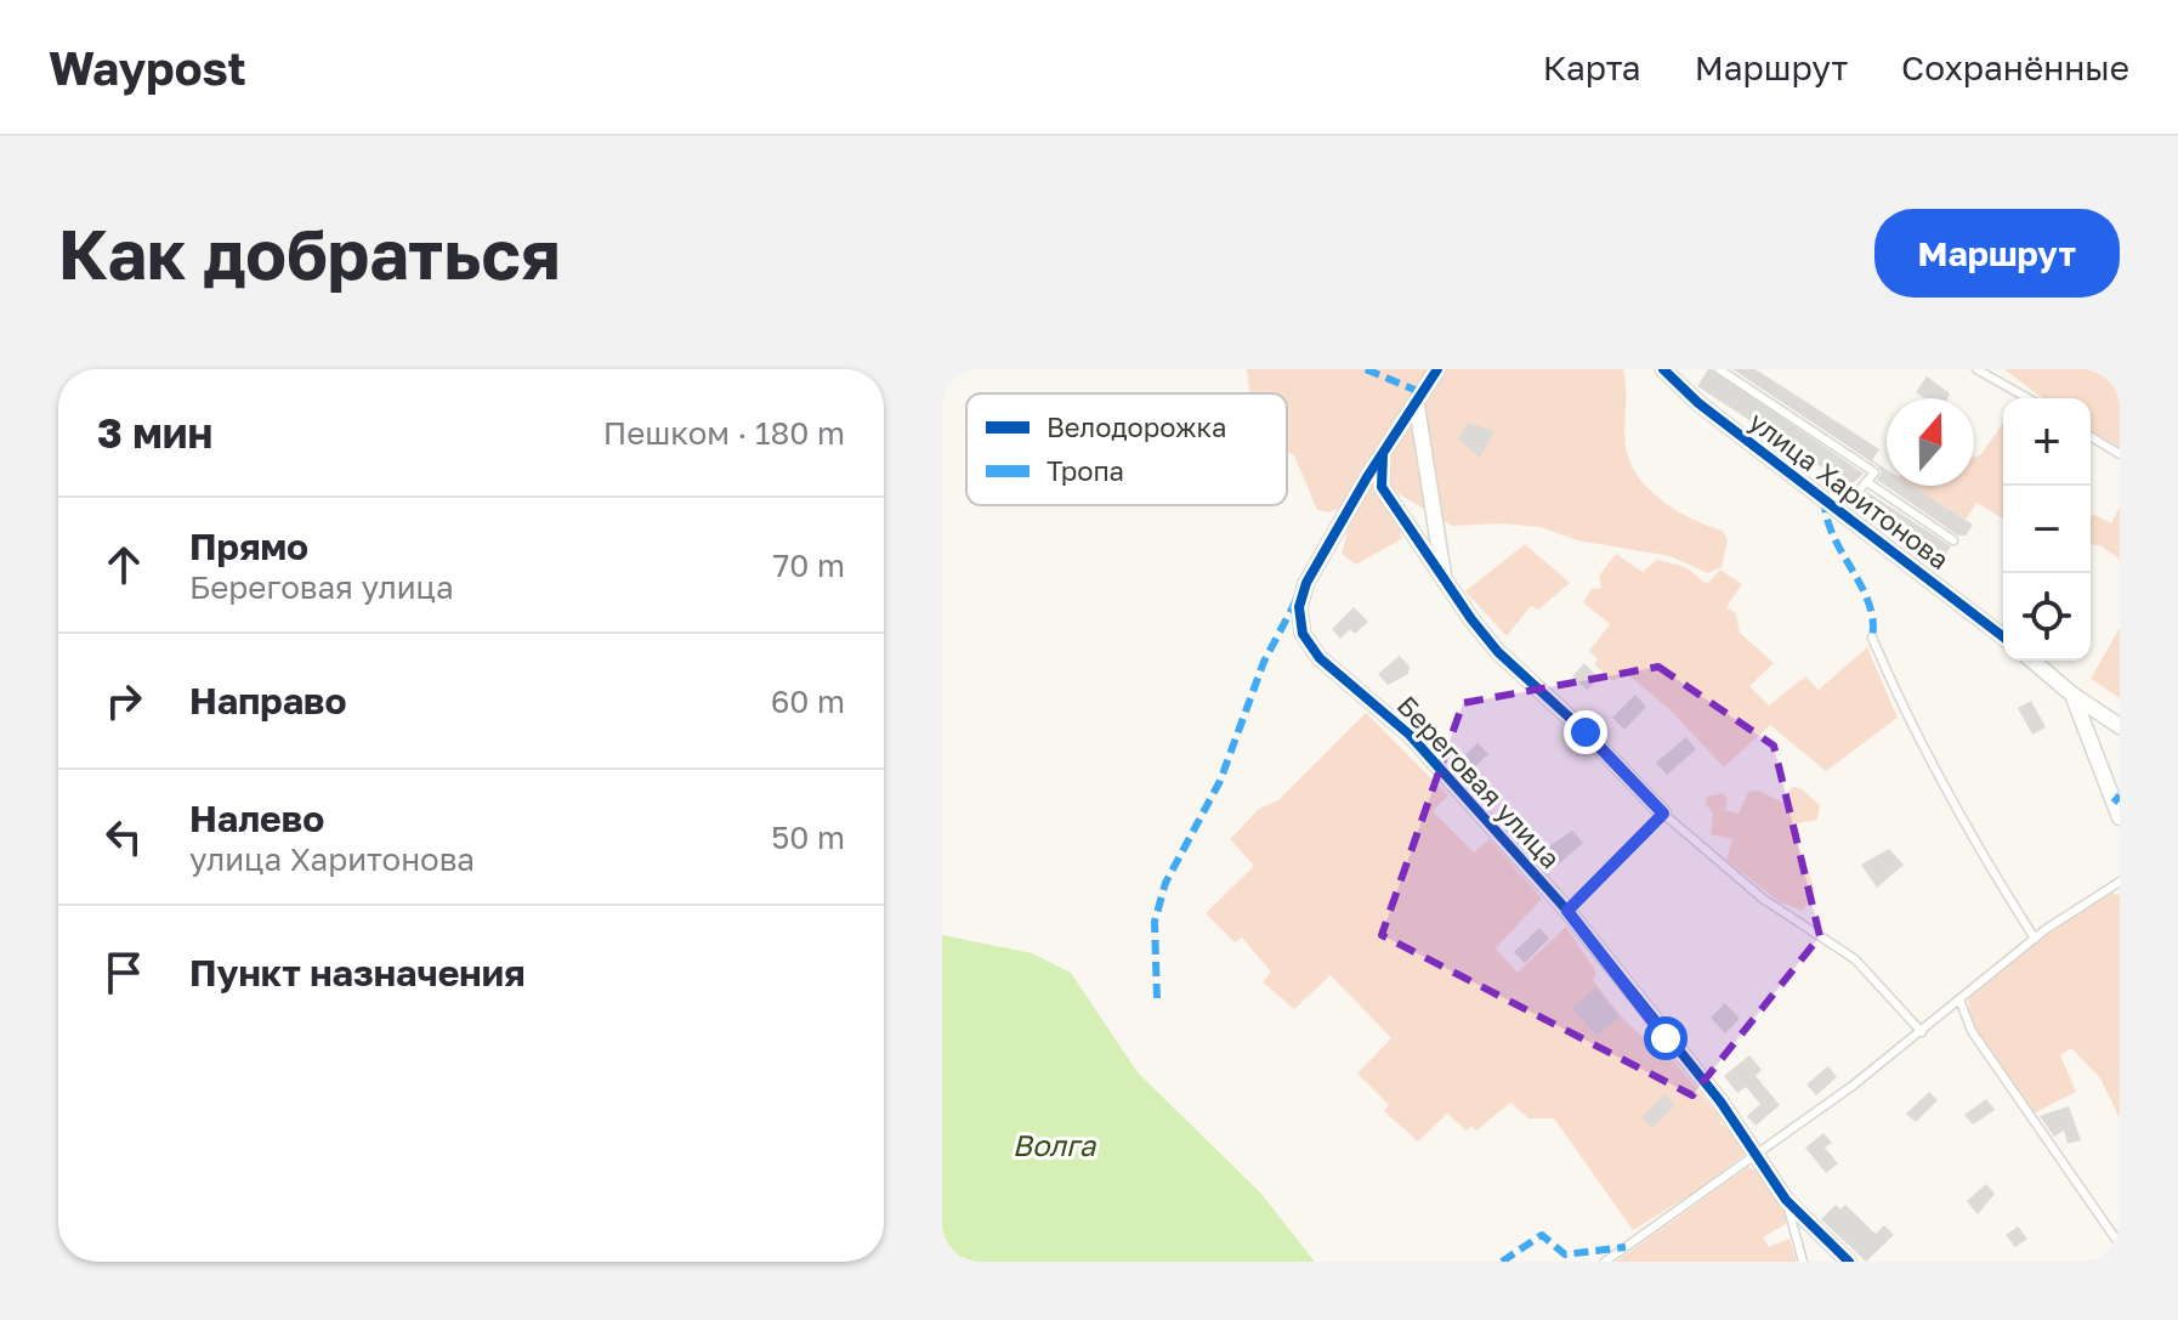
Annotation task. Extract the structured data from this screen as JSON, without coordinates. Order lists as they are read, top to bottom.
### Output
{
  "streets": {
    "street": ["улица Харитонова", "Береговая улица"]
  },
  "water": ["Волга"],
  "legend": ["Велодорожка", "Тропа"],
  "north": "top",
  "page": {
    "header": "Waypost",
    "nav": ["Карта", "Маршрут", "Сохранённые"],
    "buttons": "Маршрут",
    "title": "Как добраться",
    "heading": ["3 мин", "Пешком · 180 m"],
    "map_buttons": ["+", "−"],
    "list": [
      ["Прямо", "Береговая улица", "70 m"],
      ["Направо", "60 m"],
      ["Налево", "улица Харитонова", "50 m"],
      "Пункт назначения"
    ]
  }
}
